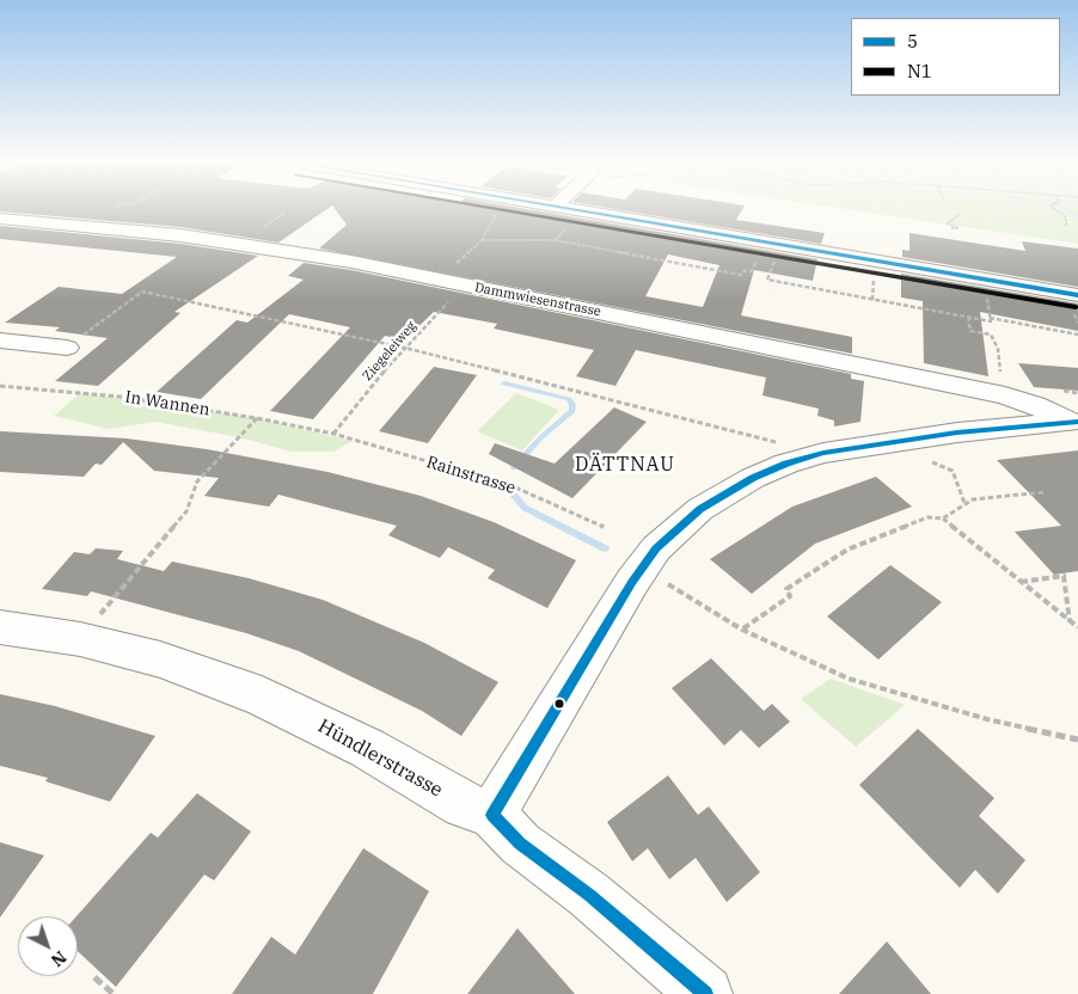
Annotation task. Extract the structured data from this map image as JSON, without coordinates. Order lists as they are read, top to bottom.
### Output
{
  "streets": {
    "street": ["Dammwiesenstrasse", "Hündlerstrasse"],
    "path": ["Ziegeleiweg", "In Wannen", "Rainstrasse"]
  },
  "crossings": [
    ["Dammwiesenstrasse", "Ziegeleiweg"],
    ["Ziegeleiweg", "In Wannen"],
    ["Ziegeleiweg", "Rainstrasse"],
    ["In Wannen", "Rainstrasse"]
  ],
  "districts": ["DÄTTNAU"],
  "lines": ["transit line 5", "transit line N1"],
  "legend": ["5", "N1"],
  "north": "bottom right"
}
